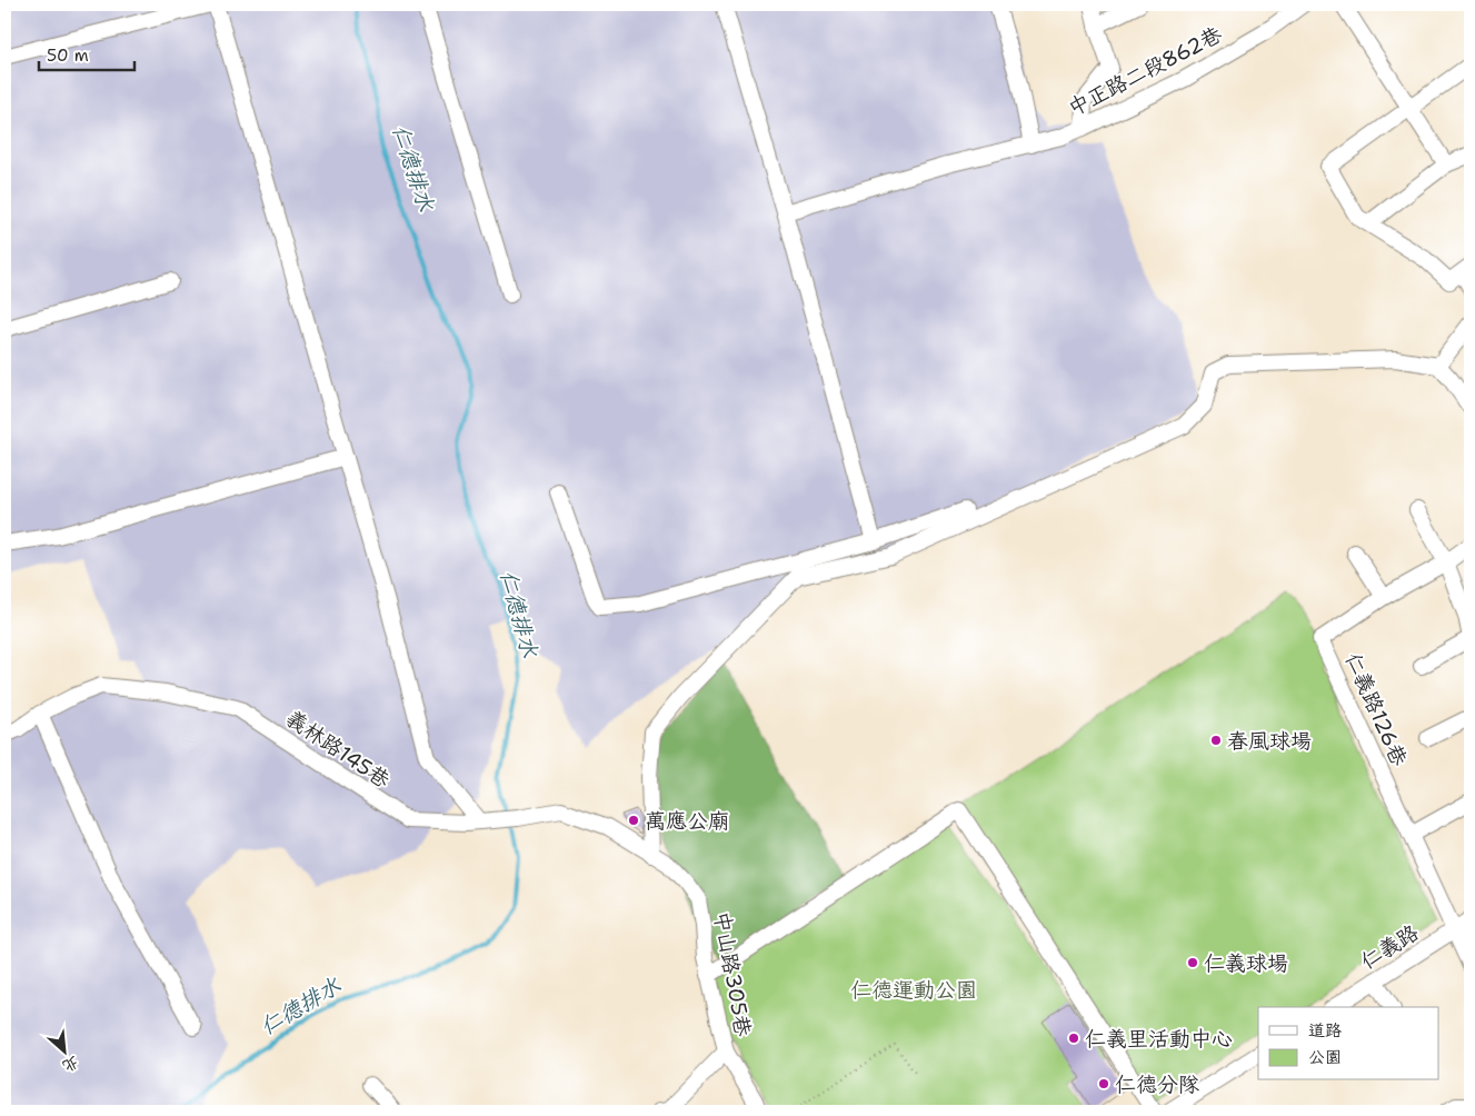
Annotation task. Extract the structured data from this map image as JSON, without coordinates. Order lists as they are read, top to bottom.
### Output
{
  "streets": {
    "street": [
      "中正路二段862巷",
      "仁義路126巷",
      "義林路145巷",
      "仁義路",
      "中山路305巷"
    ]
  },
  "crossings": [
    ["仁義路126巷", "仁義路"],
    ["義林路145巷", "中山路305巷"]
  ],
  "water": ["仁德排水"],
  "parks": ["仁德運動公園"],
  "places": [
    "春風球場",
    "萬應公廟",
    "仁義球場",
    "仁義里活動中心",
    "仁德分隊"
  ],
  "legend": ["道路", "公園"],
  "scale_bar": "50 m",
  "north": "bottom right"
}
